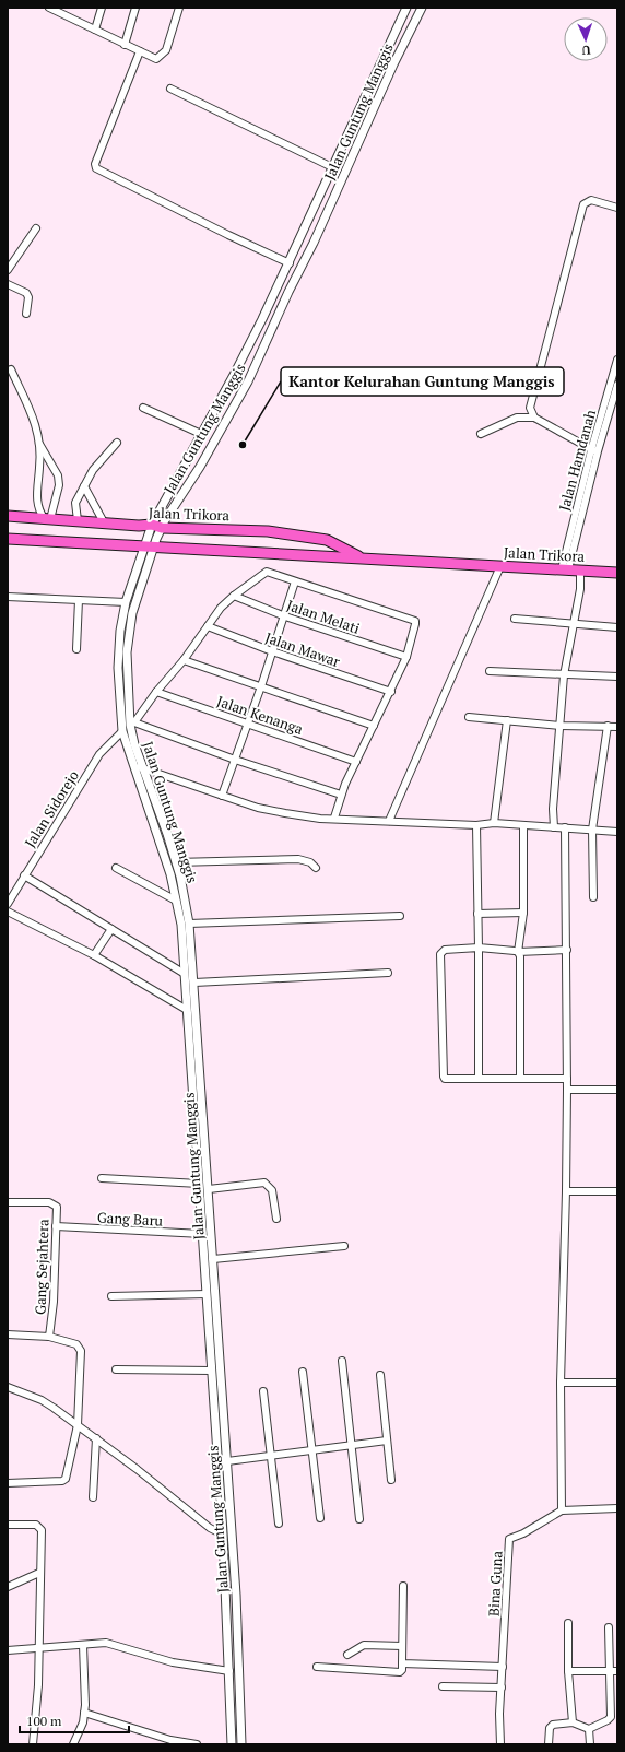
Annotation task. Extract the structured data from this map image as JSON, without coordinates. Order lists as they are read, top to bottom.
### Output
{
  "streets": {
    "main road": ["Jalan Trikora"],
    "street": [
      "Jalan Guntung Manggis",
      "Jalan Hamdanah",
      "Jalan Melati",
      "Jalan Mawar",
      "Jalan Kenanga",
      "Jalan Sidorejo",
      "Gang Baru",
      "Gang Sejahtera",
      "Bina Guna"
    ]
  },
  "crossings": [
    ["Jalan Guntung Manggis", "Jalan Trikora"],
    ["Jalan Guntung Manggis", "Jalan Sidorejo"],
    ["Jalan Guntung Manggis", "Gang Baru"],
    ["Jalan Hamdanah", "Jalan Trikora"],
    ["Gang Baru", "Gang Sejahtera"]
  ],
  "places": ["Kantor Kelurahan Guntung Manggis"],
  "scale_bar": "100 m",
  "north": "bottom"
}
